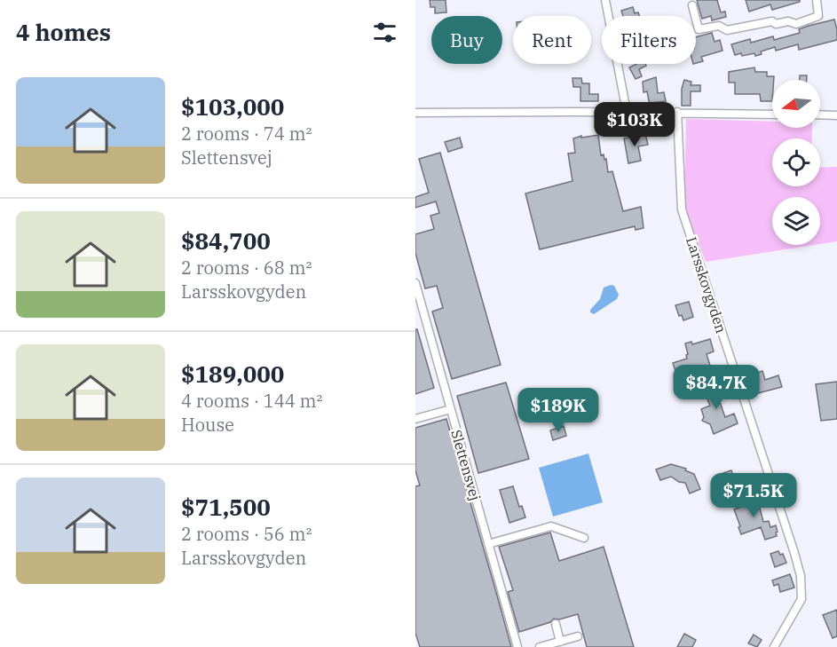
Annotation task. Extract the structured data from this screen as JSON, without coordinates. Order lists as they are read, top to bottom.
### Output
{
  "streets": {
    "street": ["Larsskovgyden", "Slettensvej"]
  },
  "north": "left",
  "page": {
    "heading": "4 homes",
    "chip": ["Buy", "Rent", "Filters"],
    "list": [
      {
        "name": "$103,000",
        "note": "2 rooms · 74 m² · Slettensvej"
      },
      {
        "name": "$84,700",
        "note": "2 rooms · 68 m² · Larsskovgyden"
      },
      {
        "name": "$189,000",
        "note": "4 rooms · 144 m² · House"
      },
      {
        "name": "$71,500",
        "note": "2 rooms · 56 m² · Larsskovgyden"
      }
    ],
    "price": [
      "$103K",
      "$84.7K",
      "$189K",
      "$71.5K"
    ]
  }
}
